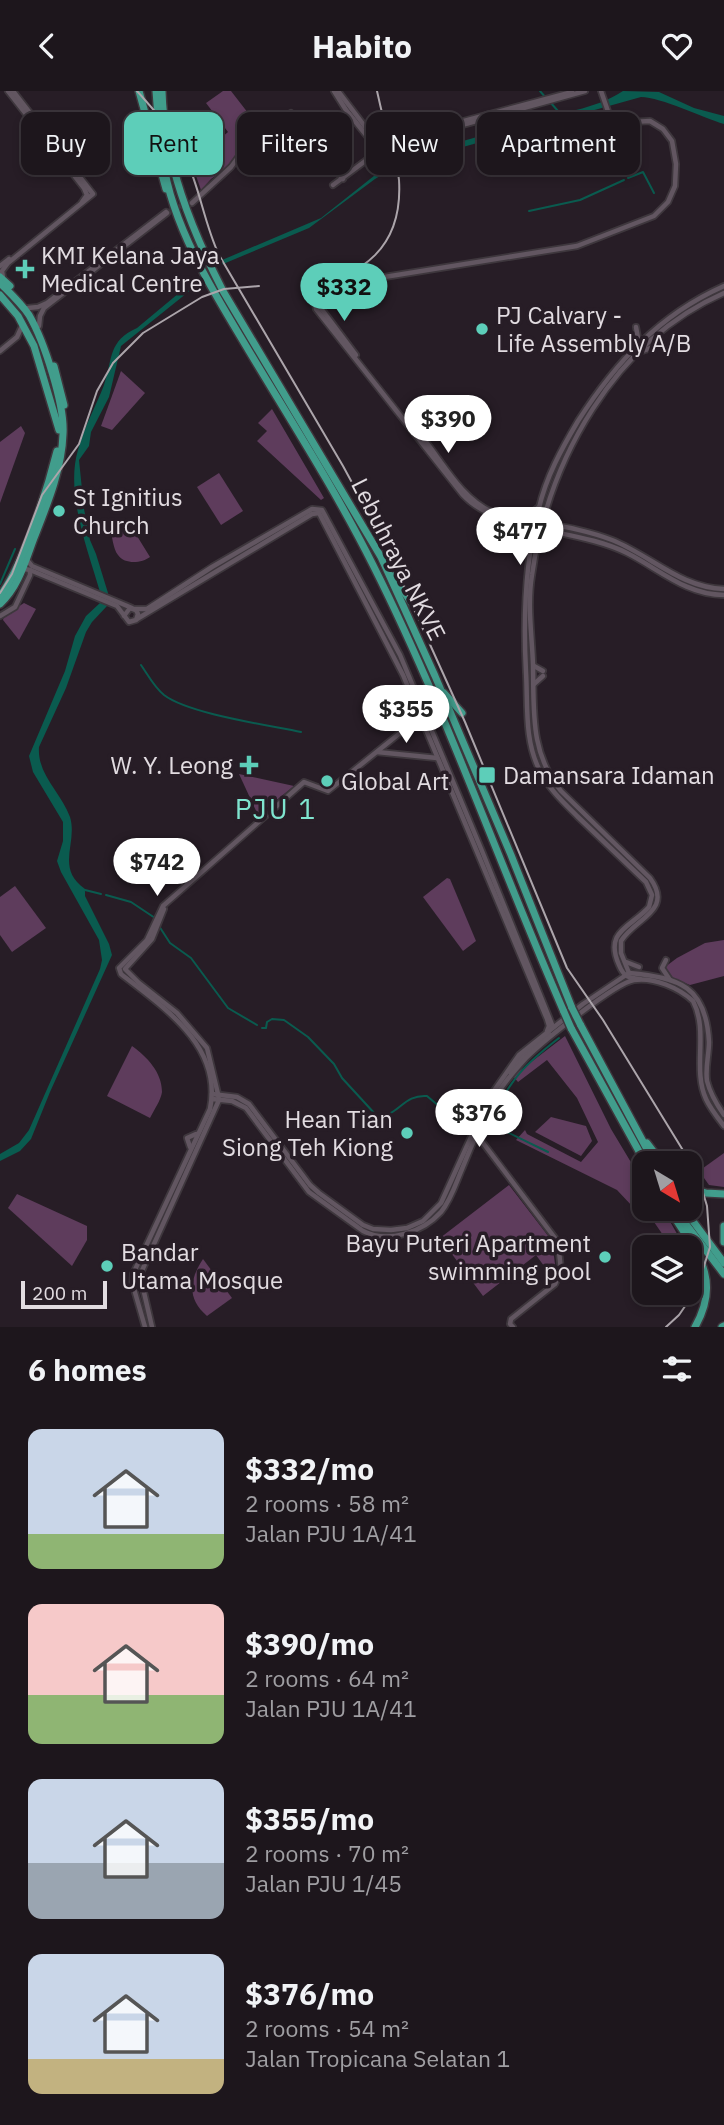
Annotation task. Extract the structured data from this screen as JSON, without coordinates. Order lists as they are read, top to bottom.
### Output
{
  "streets": {
    "highway": ["Lebuhraya NKVE"]
  },
  "districts": ["PJU 1"],
  "places": {
    "health": ["KMI Kelana Jaya Medical Centre", "W. Y. Leong"],
    "other": [
      "PJ Calvary - Life Assembly A/B",
      "St Ignitius Church",
      "Global Art",
      "Hean Tian Siong Teh Kiong",
      "Bayu Puteri Apartment swimming pool",
      "Bandar Utama Mosque"
    ],
    "transit": ["Damansara Idaman"]
  },
  "scale_bar": "200 m",
  "north": "bottom right",
  "page": {
    "header": "Habito",
    "chip": [
      "Buy",
      "Rent",
      "Filters",
      "New",
      "Apartment"
    ],
    "price": [
      "$332",
      "$390",
      "$477",
      "$355",
      "$742",
      "$376"
    ],
    "scale": "200 m",
    "heading": "6 homes",
    "list": [
      {
        "name": "$332/mo",
        "note": "2 rooms · 58 m² · Jalan PJU 1A/41"
      },
      {
        "name": "$390/mo",
        "note": "2 rooms · 64 m² · Jalan PJU 1A/41"
      },
      {
        "name": "$355/mo",
        "note": "2 rooms · 70 m² · Jalan PJU 1/45"
      },
      {
        "name": "$376/mo",
        "note": "2 rooms · 54 m² · Jalan Tropicana Selatan 1"
      }
    ]
  }
}
